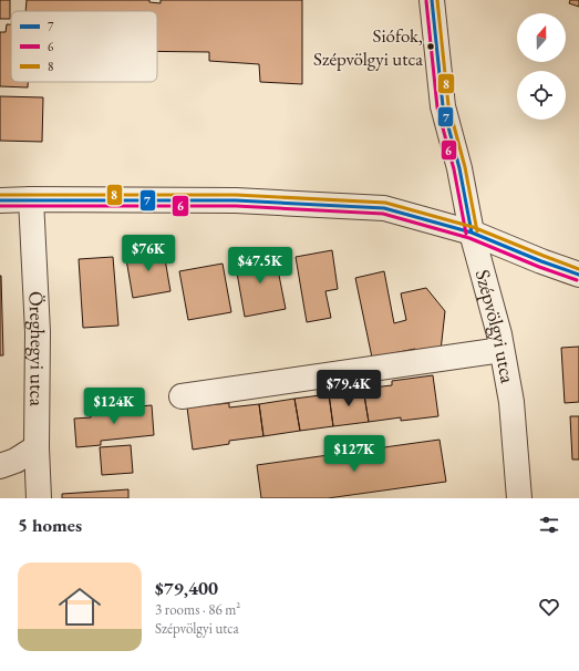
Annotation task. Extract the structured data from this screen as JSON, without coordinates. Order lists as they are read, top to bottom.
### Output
{
  "streets": {
    "street": ["Szépvölgyi utca", "Öreghegyi utca"]
  },
  "places": ["Siófok, Szépvölgyi utca"],
  "lines": ["transit line 7", "transit line 8", "transit line 6"],
  "legend": ["7", "6", "8"],
  "north": "top",
  "page": {
    "price": [
      "$76K",
      "$47.5K",
      "$79.4K",
      "$124K",
      "$127K"
    ],
    "heading": "5 homes",
    "list": [
      {
        "name": "$79,400",
        "note": "3 rooms · 86 m² · Szépvölgyi utca"
      }
    ]
  }
}
